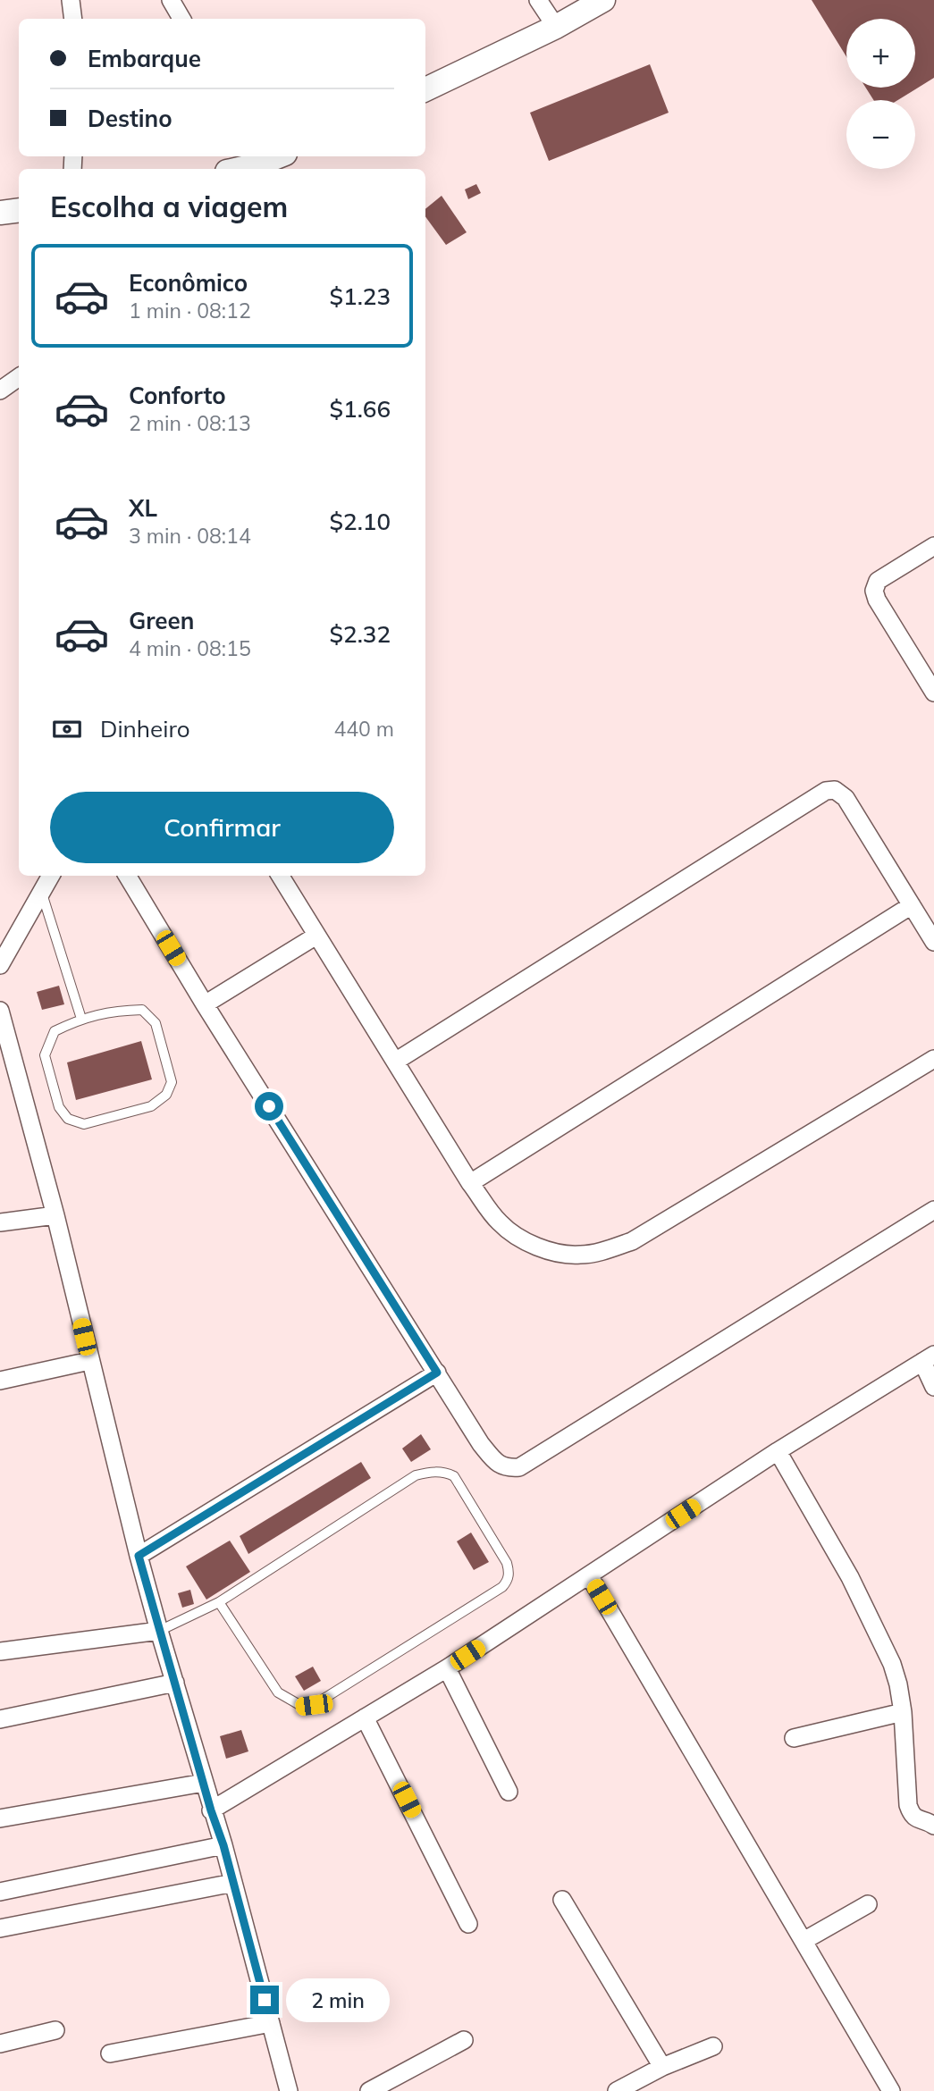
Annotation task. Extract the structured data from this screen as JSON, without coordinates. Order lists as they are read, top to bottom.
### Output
{
  "page": {
    "map_buttons": ["+", "−"],
    "banner": ["Embarque", "Destino"],
    "heading": "Escolha a viagem",
    "list": [
      {
        "name": "Econômico",
        "note": "1 min · 08:12",
        "value": "$1.23"
      },
      {
        "name": "Conforto",
        "note": "2 min · 08:13",
        "value": "$1.66"
      },
      {
        "name": "XL",
        "note": "3 min · 08:14",
        "value": "$2.10"
      },
      {
        "name": "Green",
        "note": "4 min · 08:15",
        "value": "$2.32"
      }
    ],
    "pay": ["Dinheiro", "440 m"],
    "buttons": "Confirmar",
    "bubble": "2 min"
  }
}
